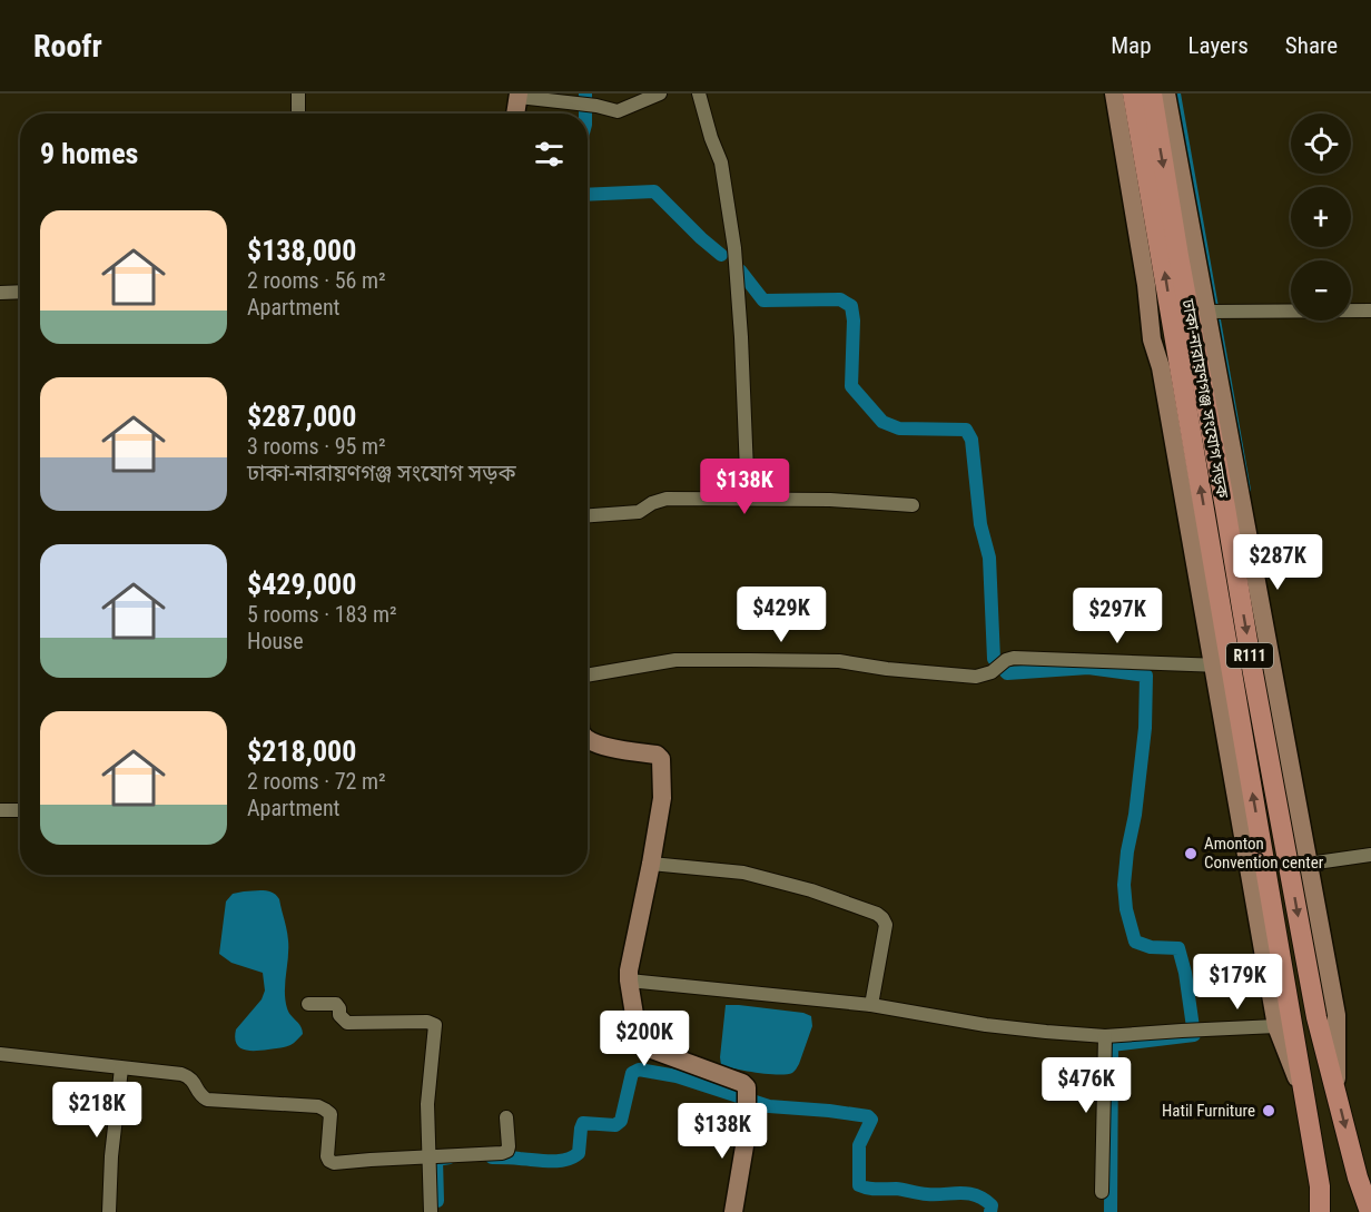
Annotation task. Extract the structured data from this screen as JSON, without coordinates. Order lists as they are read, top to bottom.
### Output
{
  "streets": {
    "main road": ["ঢাকা-নারায়ণগঞ্জ সংযোগ সড়ক", "R111"]
  },
  "places": ["Amonton Convention center", "Hatil Furniture"],
  "page": {
    "header": "Roofr",
    "nav": ["Map", "Layers", "Share"],
    "map_buttons": ["+", "−"],
    "heading": "9 homes",
    "list": [
      {
        "name": "$138,000",
        "note": "2 rooms · 56 m² · Apartment"
      },
      {
        "name": "$287,000",
        "note": "3 rooms · 95 m² · ঢাকা-নারায়ণগঞ্জ সংযোগ সড়ক"
      },
      {
        "name": "$429,000",
        "note": "5 rooms · 183 m² · House"
      },
      {
        "name": "$218,000",
        "note": "2 rooms · 72 m² · Apartment"
      }
    ],
    "price": [
      "$138K",
      "$287K",
      "$429K",
      "$297K",
      "$179K",
      "$200K",
      "$476K",
      "$218K",
      "$138K"
    ]
  }
}
